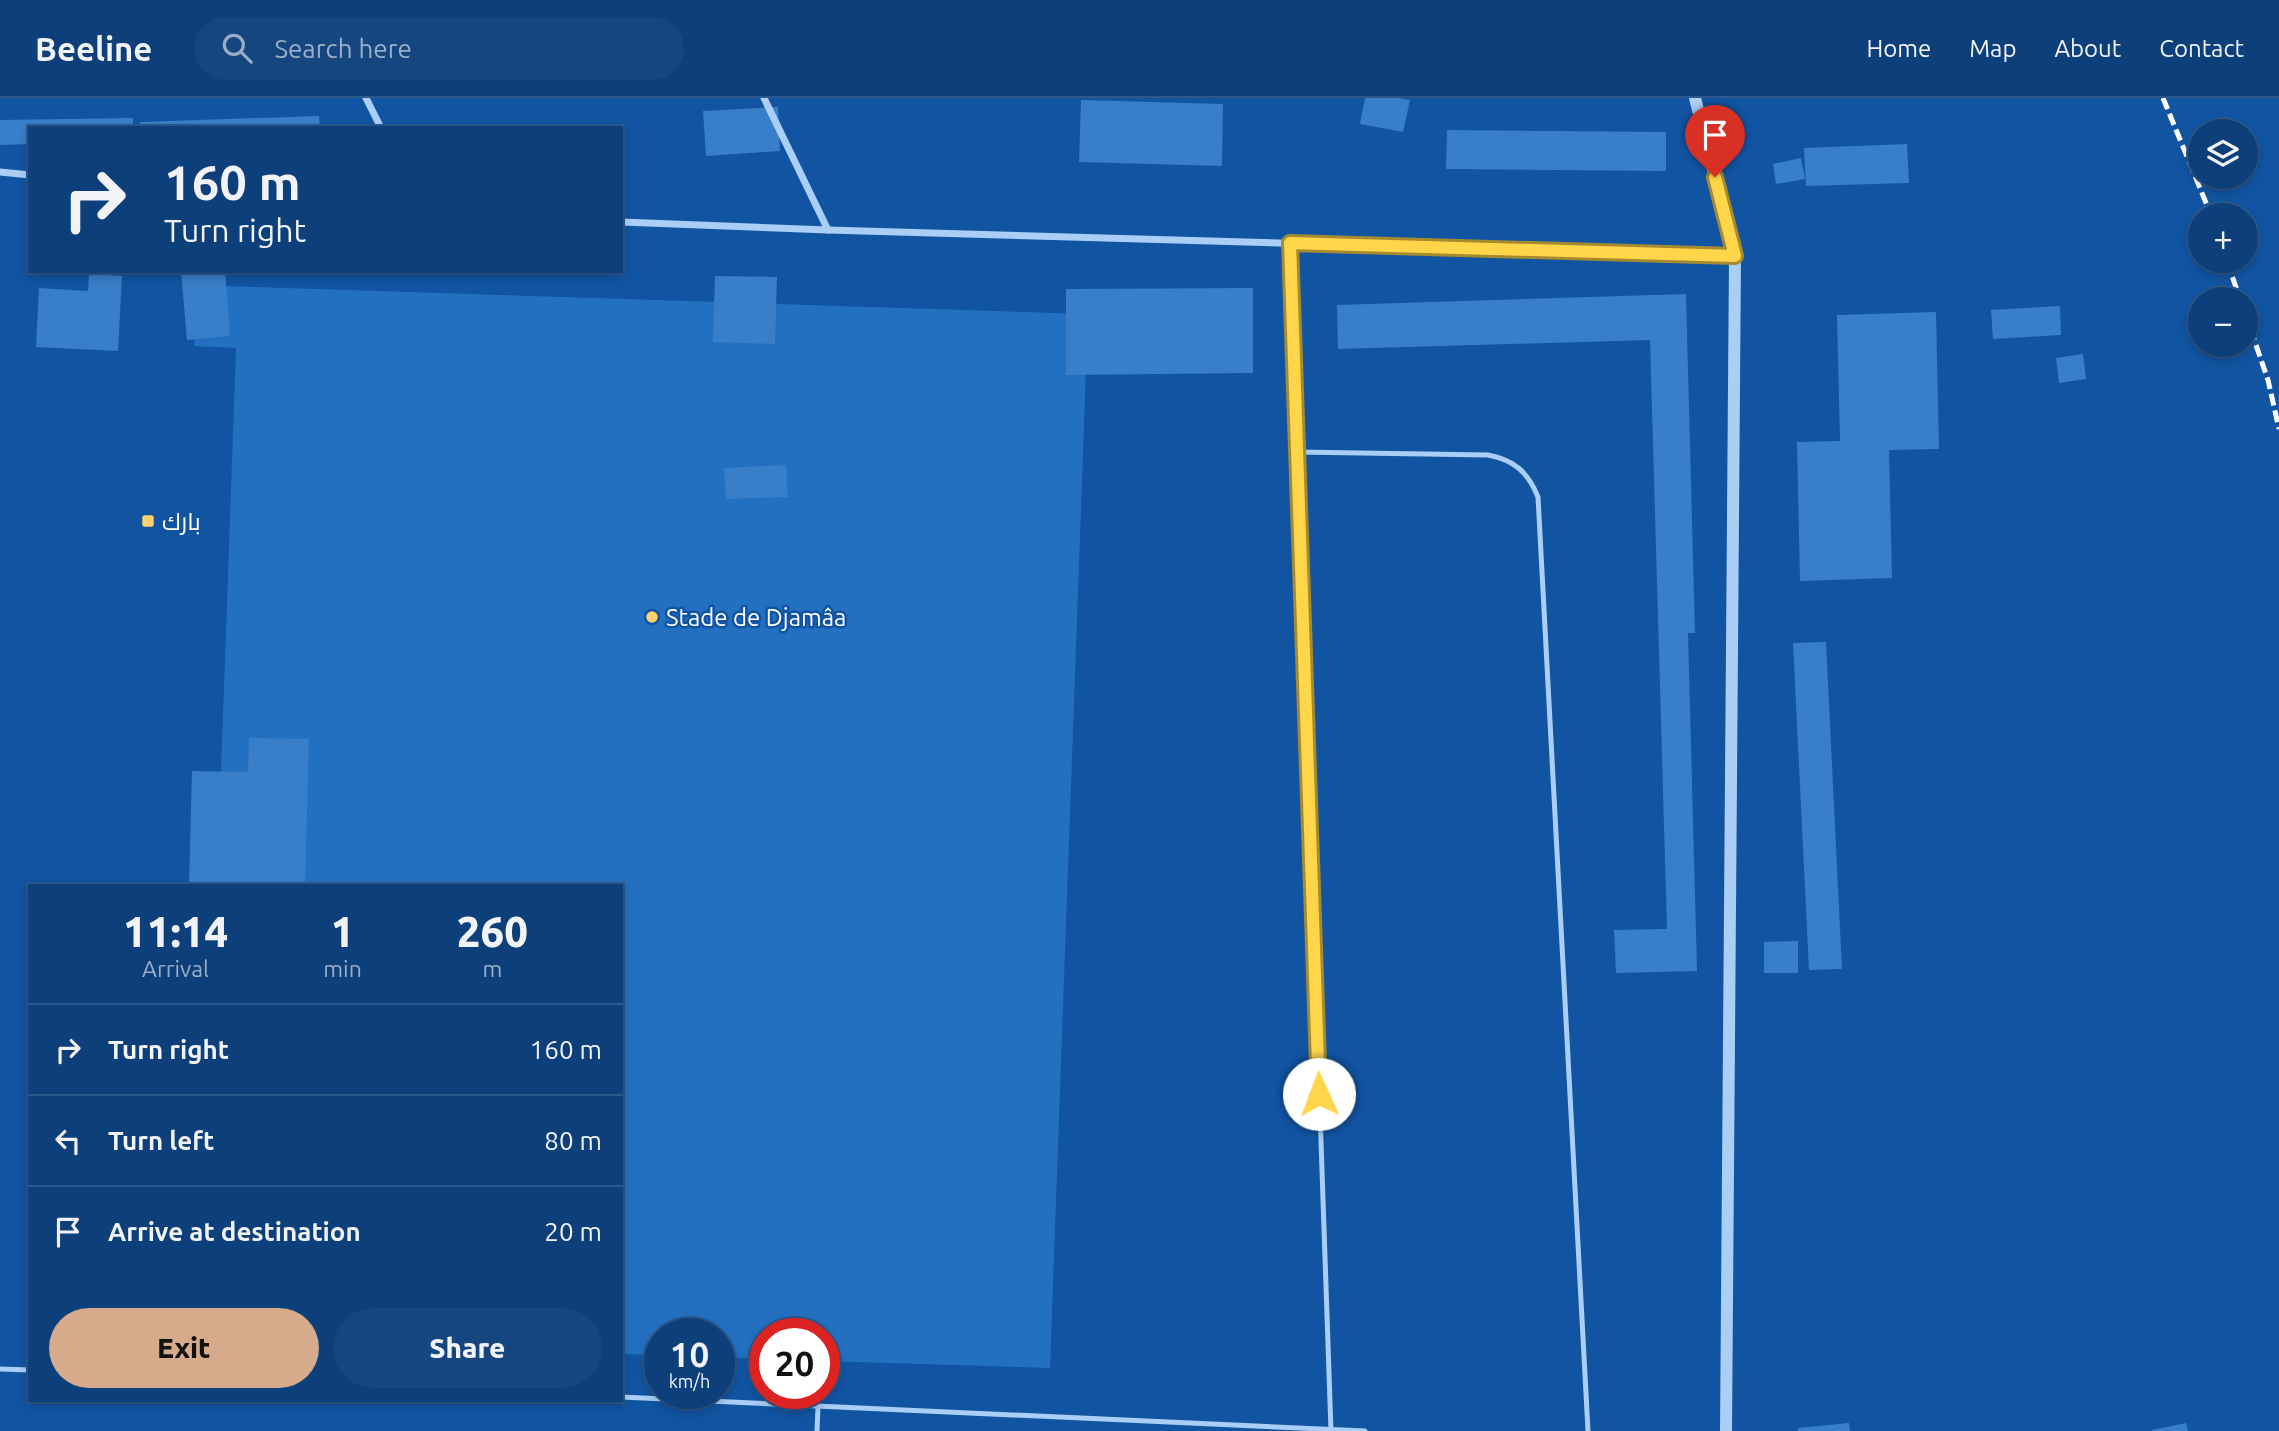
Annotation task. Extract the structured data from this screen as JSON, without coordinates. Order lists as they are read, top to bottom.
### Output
{
  "places": {
    "transit": ["بارك"],
    "other": ["Stade de Djamâa"]
  },
  "page": {
    "header": "Beeline",
    "search": "Search here",
    "nav": [
      "Home",
      "Map",
      "About",
      "Contact"
    ],
    "map_buttons": ["+", "−"],
    "turn": ["160 m", "Turn right"],
    "eta": [
      "11:14",
      "Arrival",
      "1",
      "min",
      "260",
      "m"
    ],
    "list": [
      {
        "name": "Turn right",
        "value": "160 m"
      },
      {
        "name": "Turn left",
        "value": "80 m"
      },
      {
        "name": "Arrive at destination",
        "value": "20 m"
      }
    ],
    "buttons": ["Exit", "Share"],
    "speed": "10 km/h",
    "limit": "20"
  }
}
